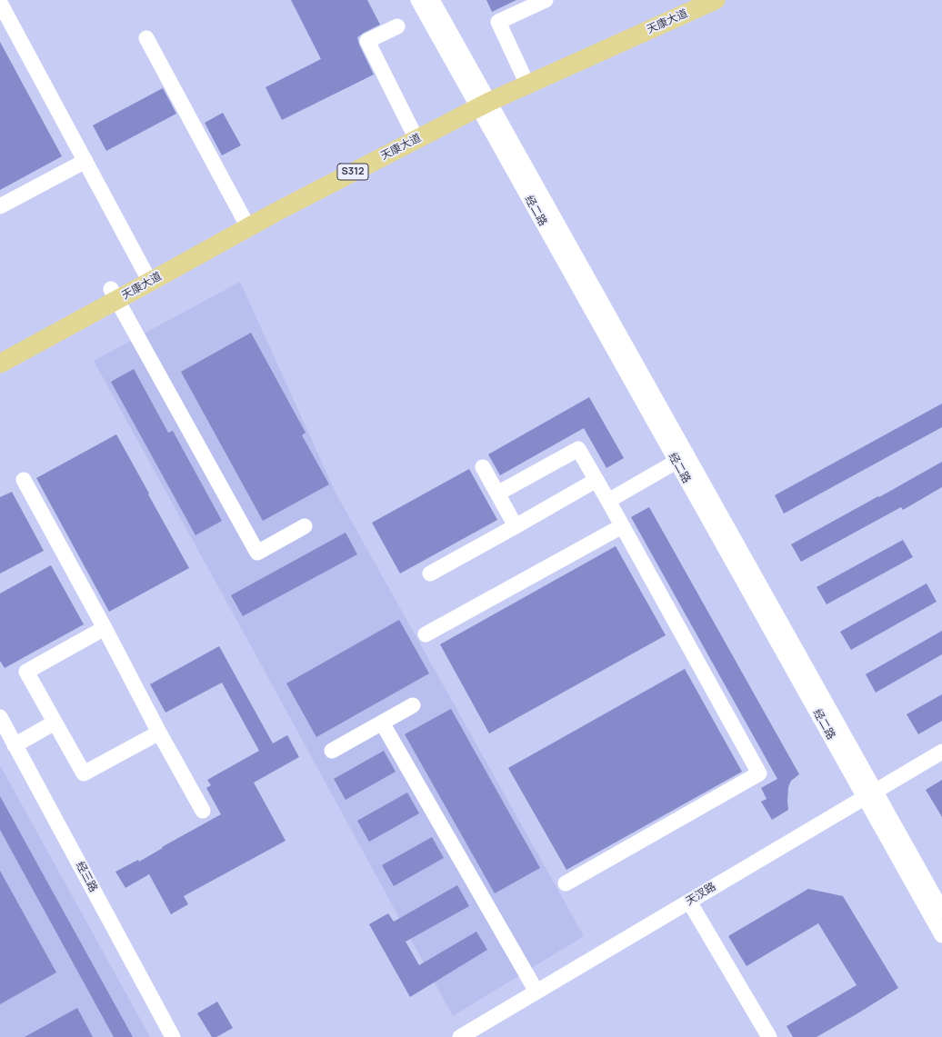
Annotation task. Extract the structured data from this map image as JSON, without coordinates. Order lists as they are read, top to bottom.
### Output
{
  "streets": {
    "main road": ["天康大道", "S312"],
    "street": ["经二路", "经三路", "天汊路"]
  },
  "crossings": [
    ["天康大道", "经二路"],
    ["经二路", "天汊路"]
  ]
}
